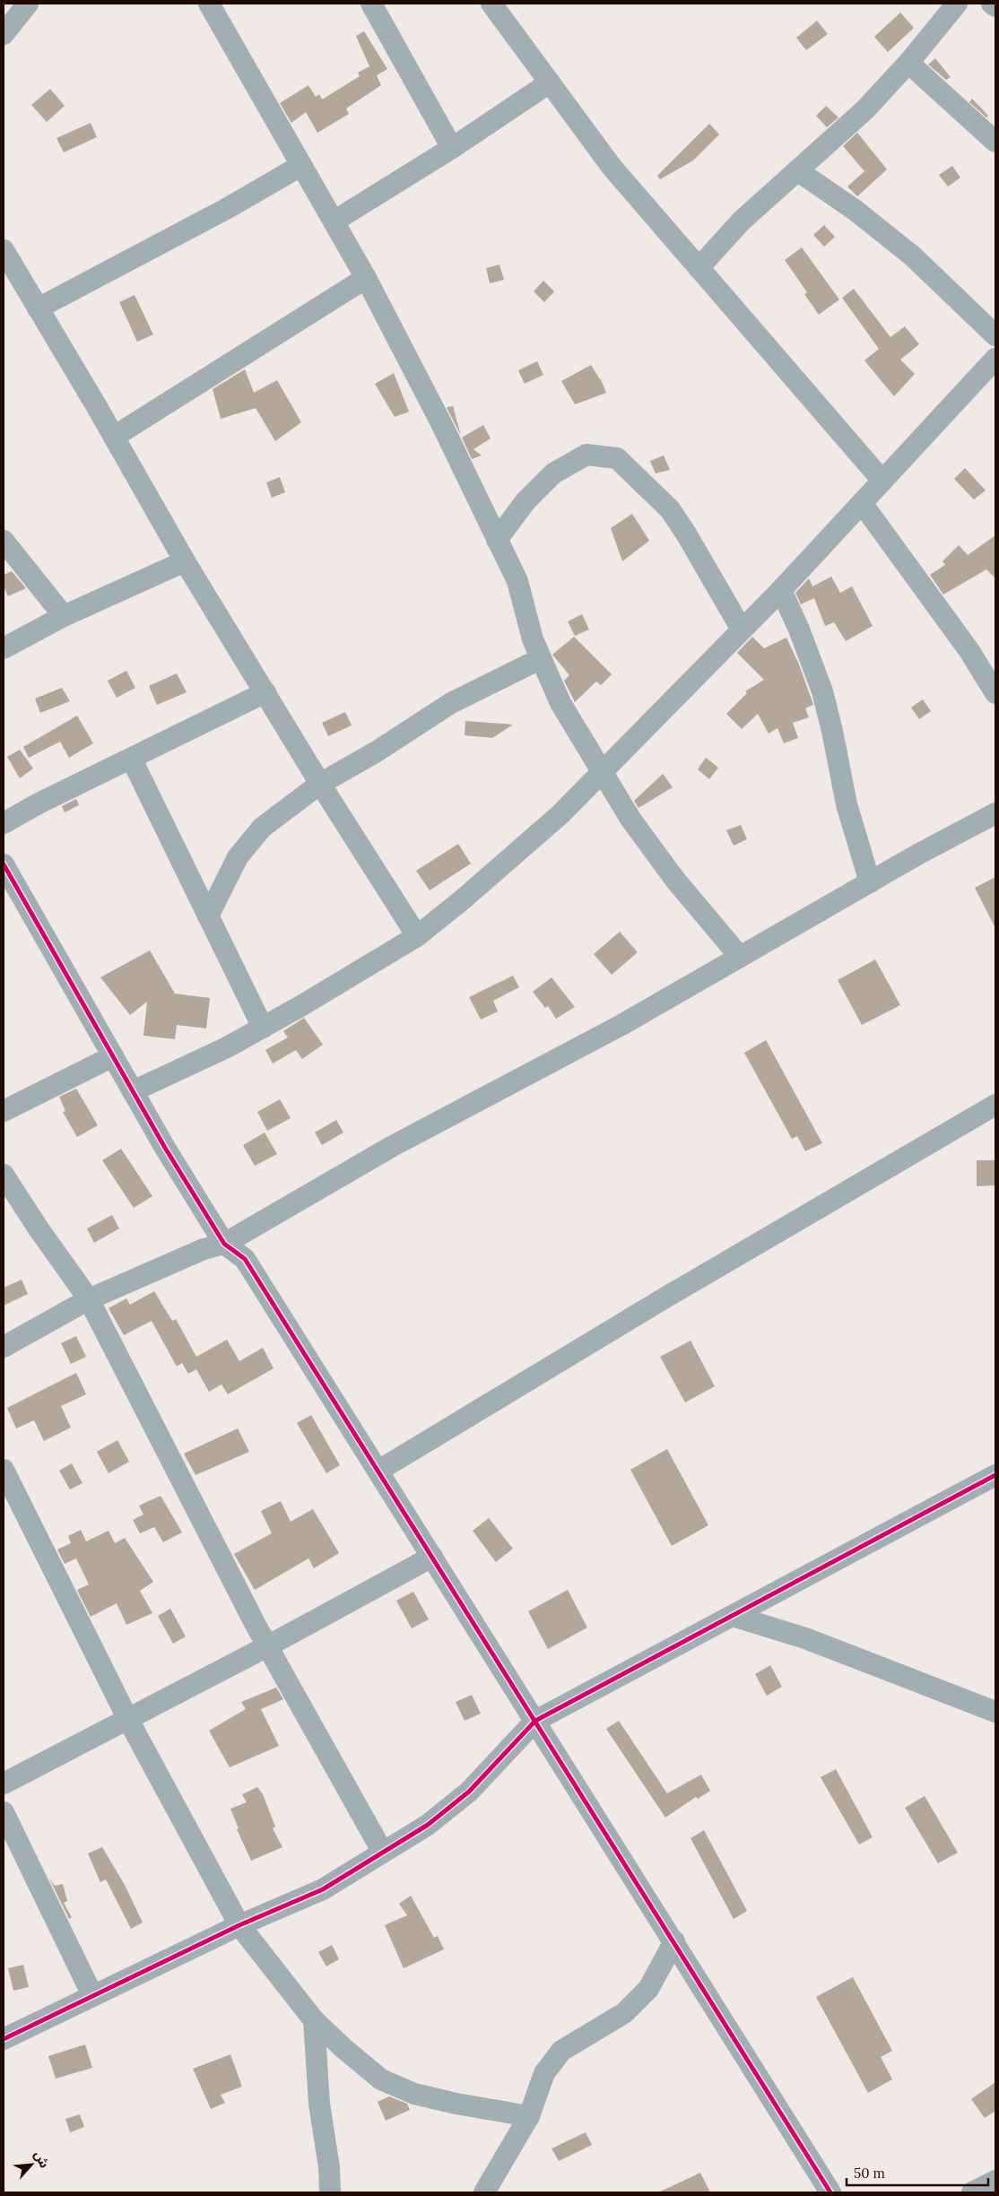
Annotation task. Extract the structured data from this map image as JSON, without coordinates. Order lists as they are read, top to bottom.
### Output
{
  "scale_bar": "50 m",
  "north": "top right"
}
